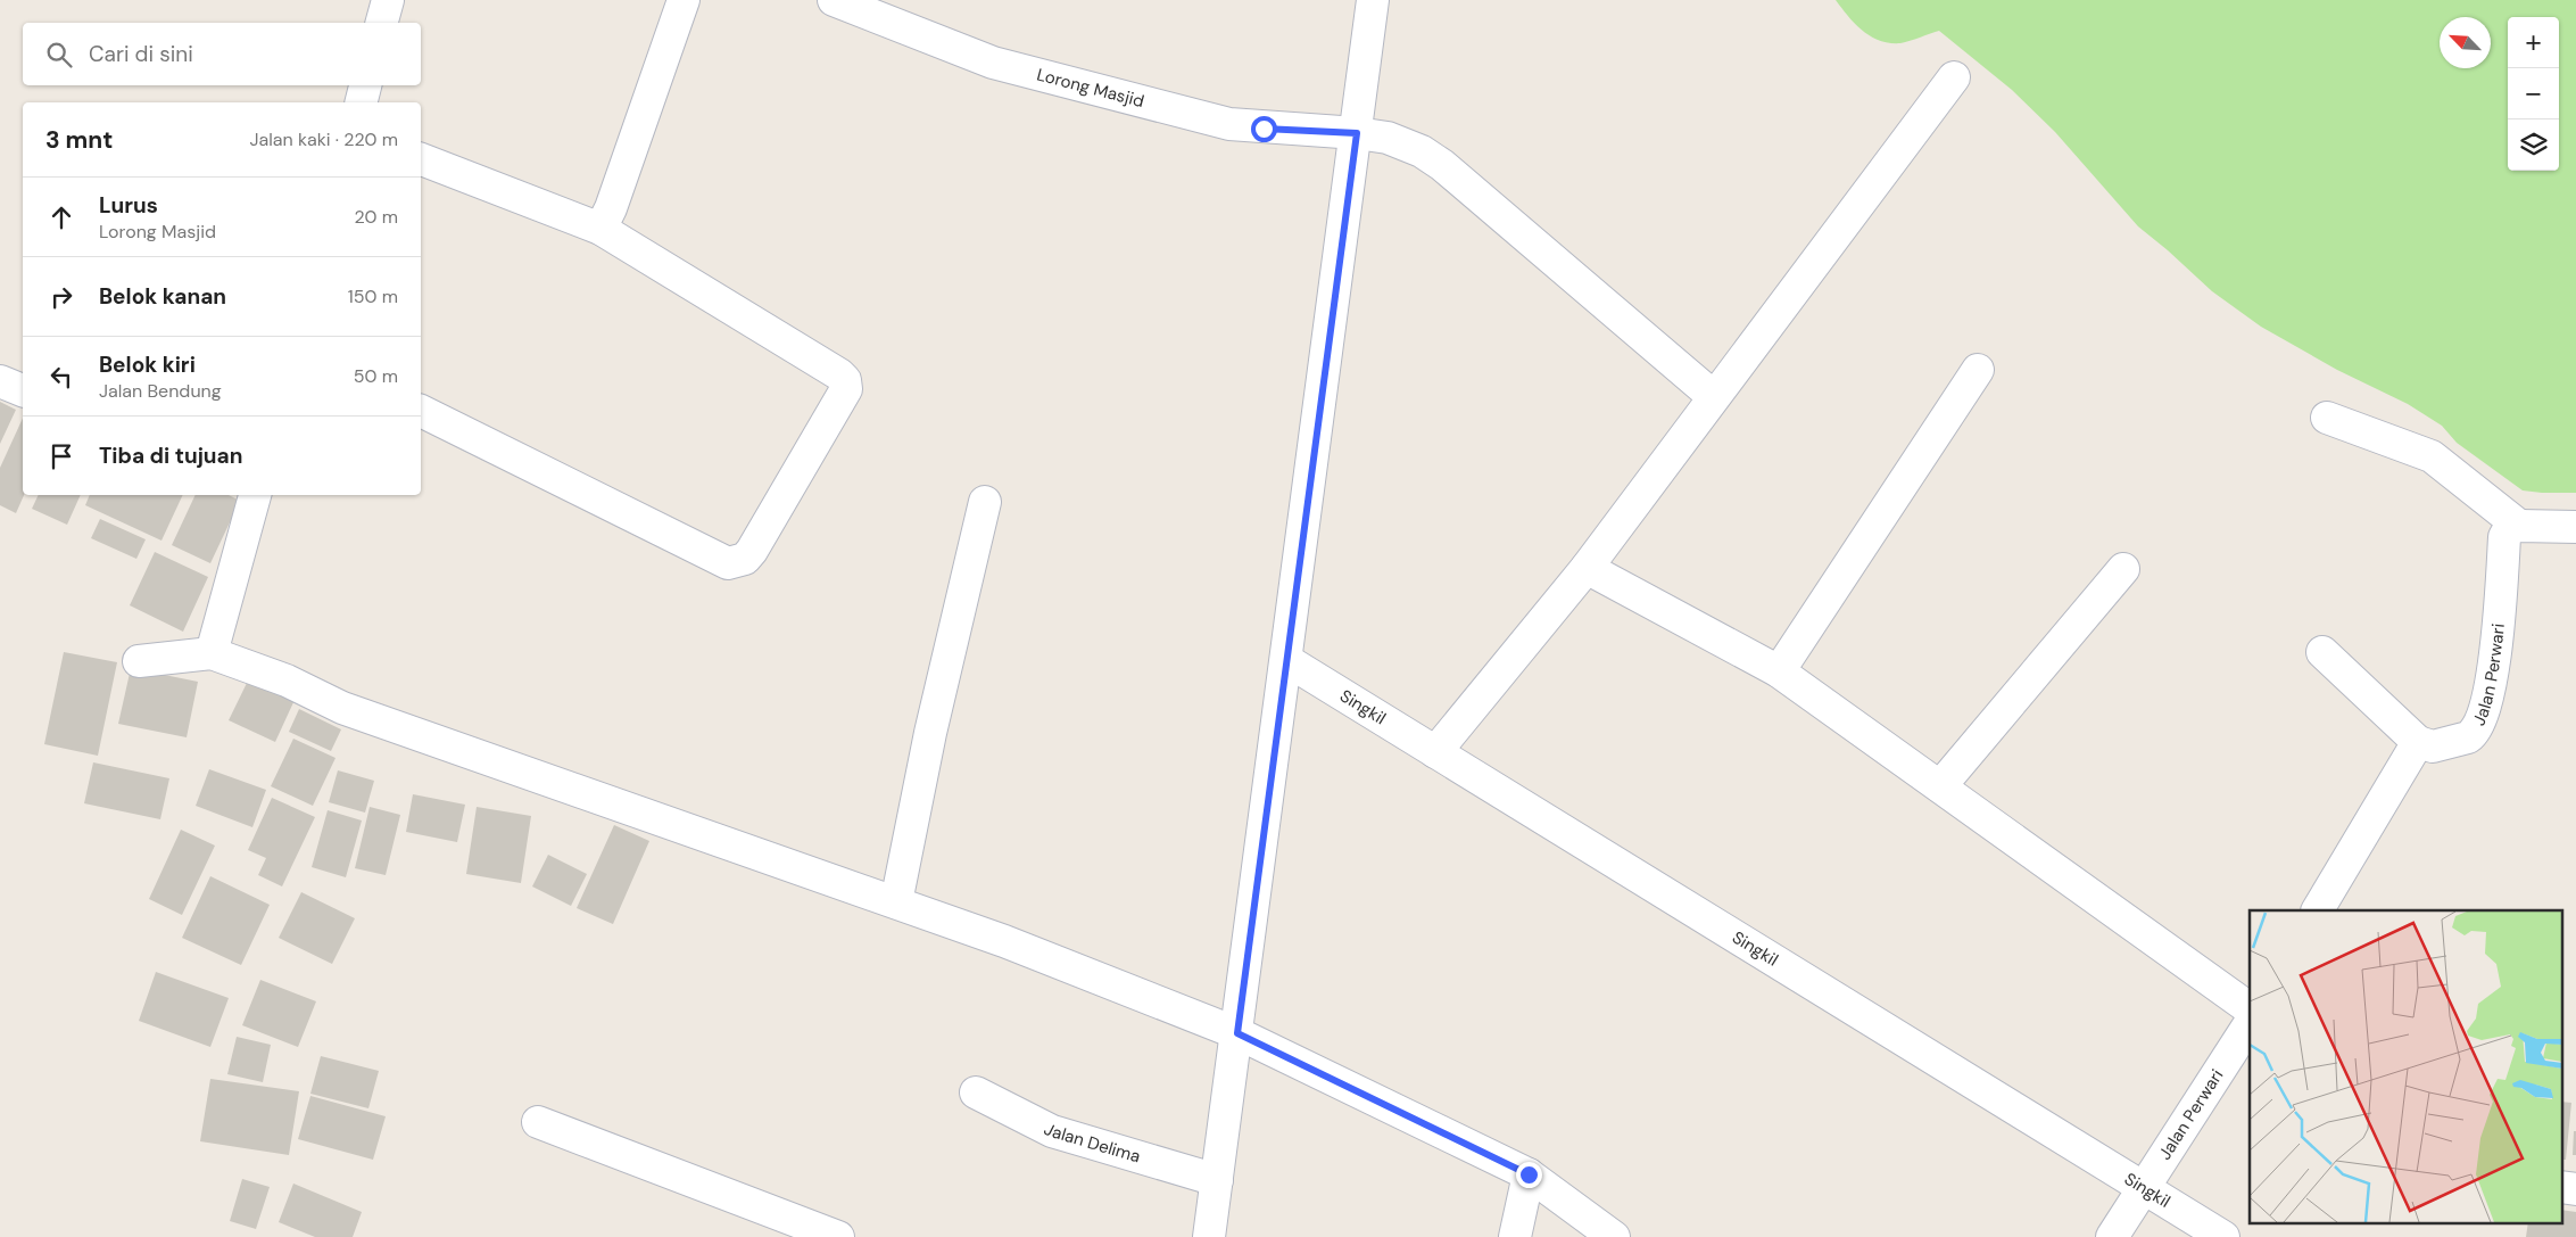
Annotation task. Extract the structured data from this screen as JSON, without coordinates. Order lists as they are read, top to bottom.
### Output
{
  "streets": {
    "street": [
      "Lorong Masjid",
      "Jalan Perwari",
      "Singkil",
      "Jalan Delima"
    ]
  },
  "crossings": [
    ["Jalan Perwari", "Singkil"]
  ],
  "north": "top left",
  "page": {
    "map_buttons": ["+", "−"],
    "search": "Cari di sini",
    "heading": ["3 mnt", "Jalan kaki · 220 m"],
    "list": [
      ["Lurus", "Lorong Masjid", "20 m"],
      ["Belok kanan", "150 m"],
      ["Belok kiri", "Jalan Bendung", "50 m"],
      "Tiba di tujuan"
    ]
  }
}
